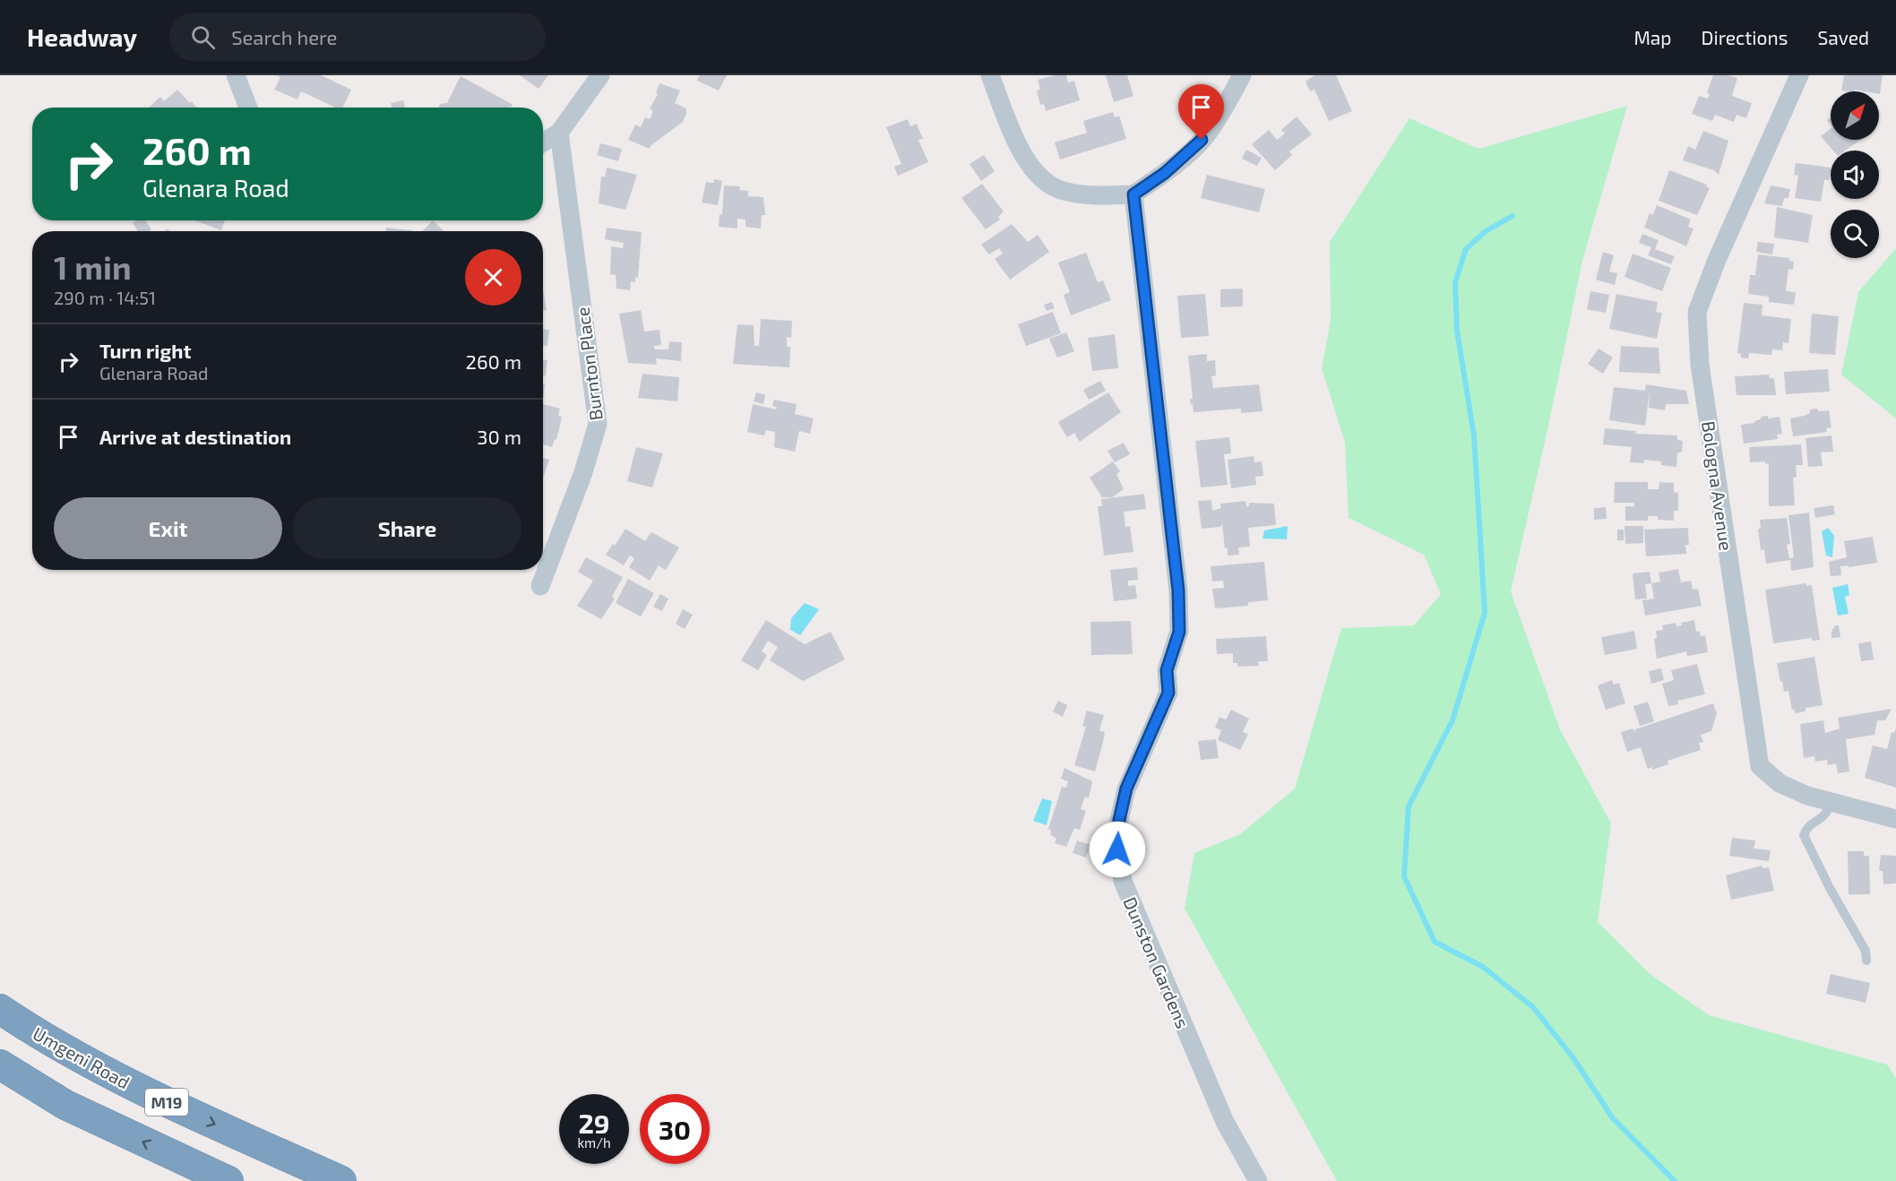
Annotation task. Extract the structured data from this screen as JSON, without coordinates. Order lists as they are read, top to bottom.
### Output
{
  "streets": {
    "highway": ["Umgeni Road", "M19"],
    "street": ["Burnton Place", "Bologna Avenue", "Dunston Gardens"]
  },
  "north": "top right",
  "page": {
    "header": "Headway",
    "search": "Search here",
    "nav": ["Map", "Directions", "Saved"],
    "turn": ["260 m", "Glenara Road"],
    "heading": ["1 min", "290 m · 14:51"],
    "list": [
      {
        "name": "Turn right",
        "note": "Glenara Road",
        "value": "260 m"
      },
      {
        "name": "Arrive at destination",
        "value": "30 m"
      }
    ],
    "buttons": ["Exit", "Share"],
    "speed": "29 km/h",
    "limit": "30"
  }
}
